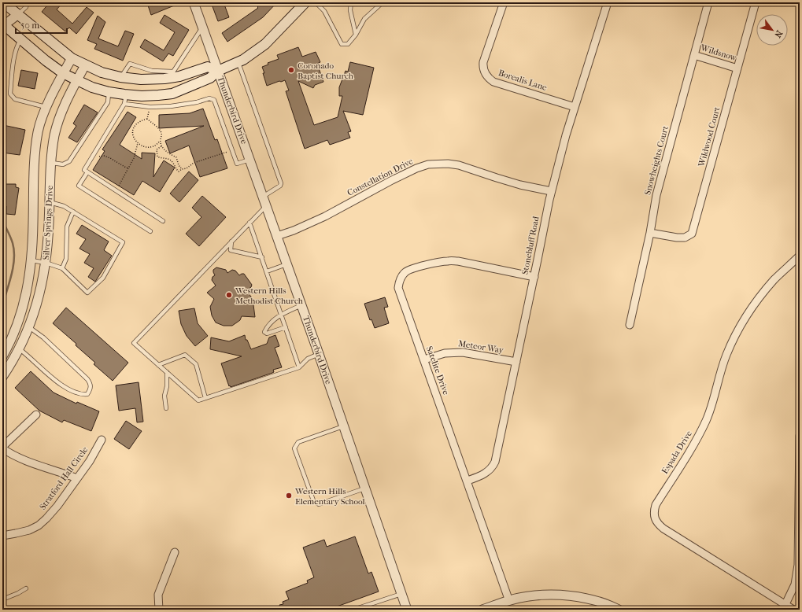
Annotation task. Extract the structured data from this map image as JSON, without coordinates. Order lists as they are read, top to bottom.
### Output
{
  "streets": {
    "street": [
      "Wildsnow",
      "Borealis Lane",
      "Thunderbird Drive",
      "Wildwood Court",
      "Snowheights Court",
      "Constellation Drive",
      "Silver Springs Drive",
      "Stonebluff Road",
      "Meteor Way",
      "Satelite Drive",
      "Espada Drive",
      "Stratford Hall Circle"
    ]
  },
  "crossings": [
    ["Wildsnow", "Wildwood Court"],
    ["Wildsnow", "Snowheights Court"],
    ["Borealis Lane", "Stonebluff Road"],
    ["Thunderbird Drive", "Constellation Drive"],
    ["Wildwood Court", "Snowheights Court"],
    ["Constellation Drive", "Stonebluff Road"],
    ["Stonebluff Road", "Meteor Way"],
    ["Stonebluff Road", "Satelite Drive"],
    ["Meteor Way", "Satelite Drive"]
  ],
  "places": ["Coronado Baptist Church", "Western Hills Methodist Church", "Western Hills Elementary School"],
  "scale_bar": "50 m",
  "north": "bottom right"
}
